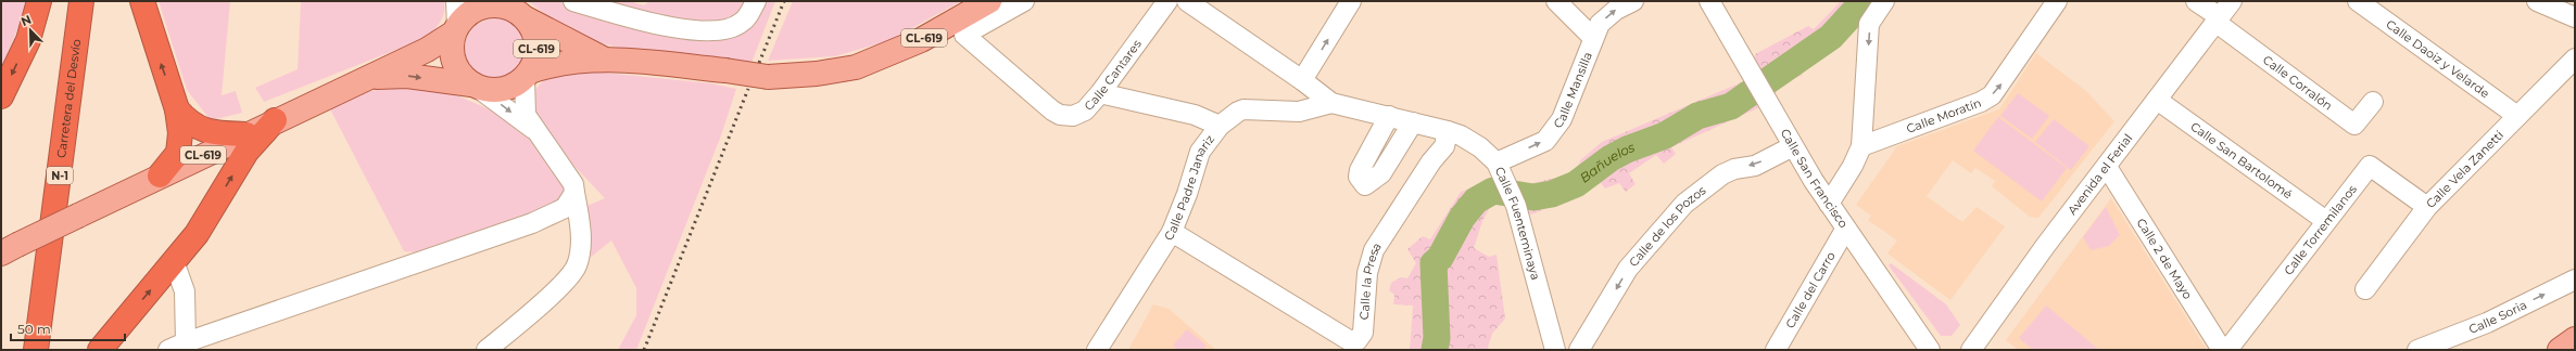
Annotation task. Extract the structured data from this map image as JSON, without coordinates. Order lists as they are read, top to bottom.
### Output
{
  "streets": {
    "highway": ["Carretera del Desvío", "N-1"],
    "main road": ["CL-619"],
    "street": [
      "Calle Daoiz y Velarde",
      "Calle Cantares",
      "Calle Corralón",
      "Calle Mansilla",
      "Calle Moratín",
      "Calle San Bartolomé",
      "Calle Vela Zanetti",
      "Avenida el Ferial",
      "Calle San Francisco",
      "Calle Padre Janariz",
      "Calle Fuenteminaya",
      "Calle de los Pozos",
      "Calle Torremilanos",
      "Calle 2 de Mayo",
      "Calle la Presa",
      "Calle del Carro",
      "Calle Soria"
    ]
  },
  "crossings": [
    ["Calle Daoiz y Velarde", "Calle Vela Zanetti"],
    ["Calle Corralón", "Avenida el Ferial"],
    ["Calle Mansilla", "Calle Fuenteminaya"],
    ["Calle San Bartolomé", "Avenida el Ferial"],
    ["Calle San Bartolomé", "Calle Torremilanos"],
    ["Calle Vela Zanetti", "Calle Torremilanos"],
    ["Avenida el Ferial", "Calle 2 de Mayo"],
    ["Calle San Francisco", "Calle de los Pozos"],
    ["Calle San Francisco", "Calle del Carro"],
    ["Calle Padre Janariz", "Calle Fuenteminaya"],
    ["Calle Padre Janariz", "Calle la Presa"],
    ["Calle Fuenteminaya", "Calle la Presa"]
  ],
  "one_way": [
    "Calle Mansilla",
    "Calle Moratín",
    "Calle de los Pozos",
    "Calle Soria"
  ],
  "water": ["Bañuelos"],
  "scale_bar": "50 m",
  "north": "top left"
}
